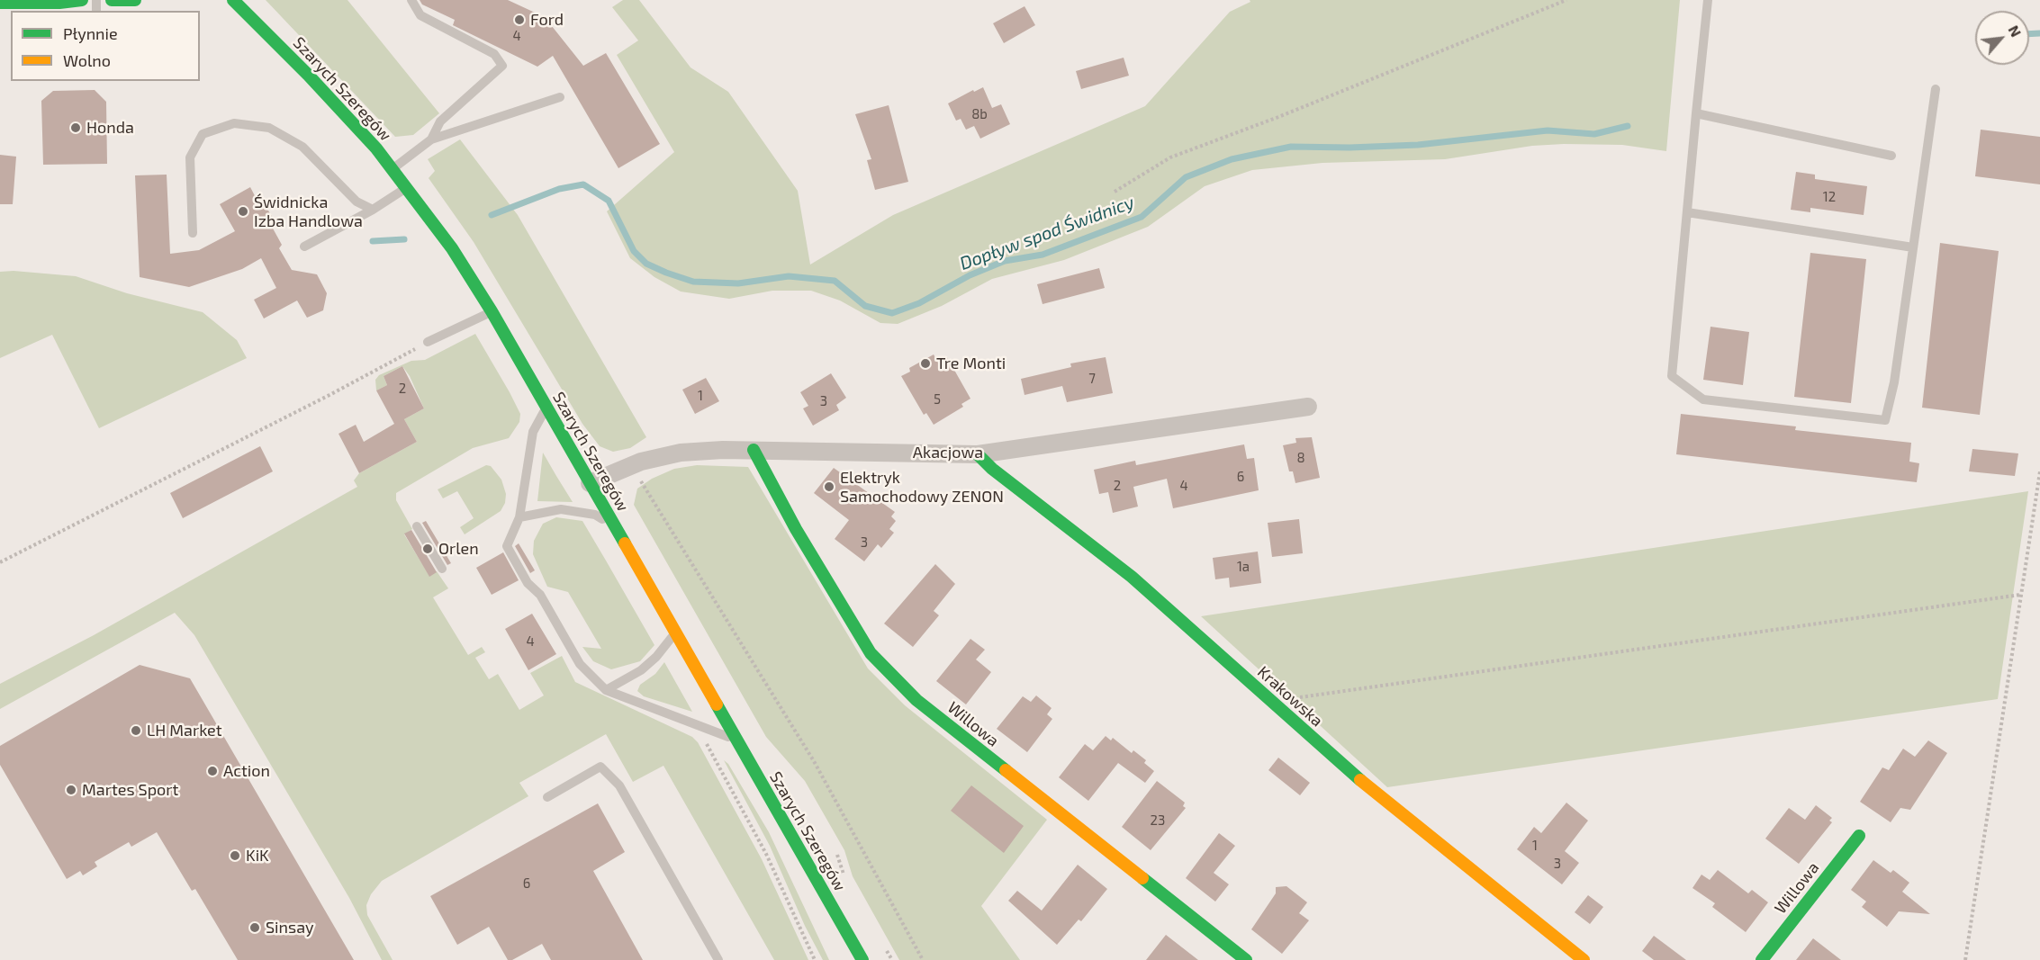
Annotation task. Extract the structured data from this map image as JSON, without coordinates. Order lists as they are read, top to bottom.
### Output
{
  "streets": {
    "street": [
      "Szarych Szeregów",
      "Akacjowa",
      "Krakowska",
      "Willowa"
    ]
  },
  "crossings": [
    ["Szarych Szeregów", "Akacjowa"],
    ["Akacjowa", "Krakowska"],
    ["Akacjowa", "Willowa"]
  ],
  "water": ["Dopływ spod Świdnicy"],
  "places": [
    "Ford",
    "Honda",
    "Świdnicka Izba Handlowa",
    "Tre Monti",
    "Elektryk Samochodowy ZENON",
    "Orlen",
    "LH Market",
    "Action",
    "Martes Sport",
    "KiK",
    "Sinsay"
  ],
  "house_numbers": [
    "4",
    "8b",
    "12",
    "7",
    "2",
    "1",
    "5",
    "3",
    "8",
    "6",
    "2",
    "4",
    "3",
    "1a",
    "4",
    "23",
    "1",
    "3",
    "6"
  ],
  "legend": ["Płynnie", "Wolno"],
  "north": "top right"
}
